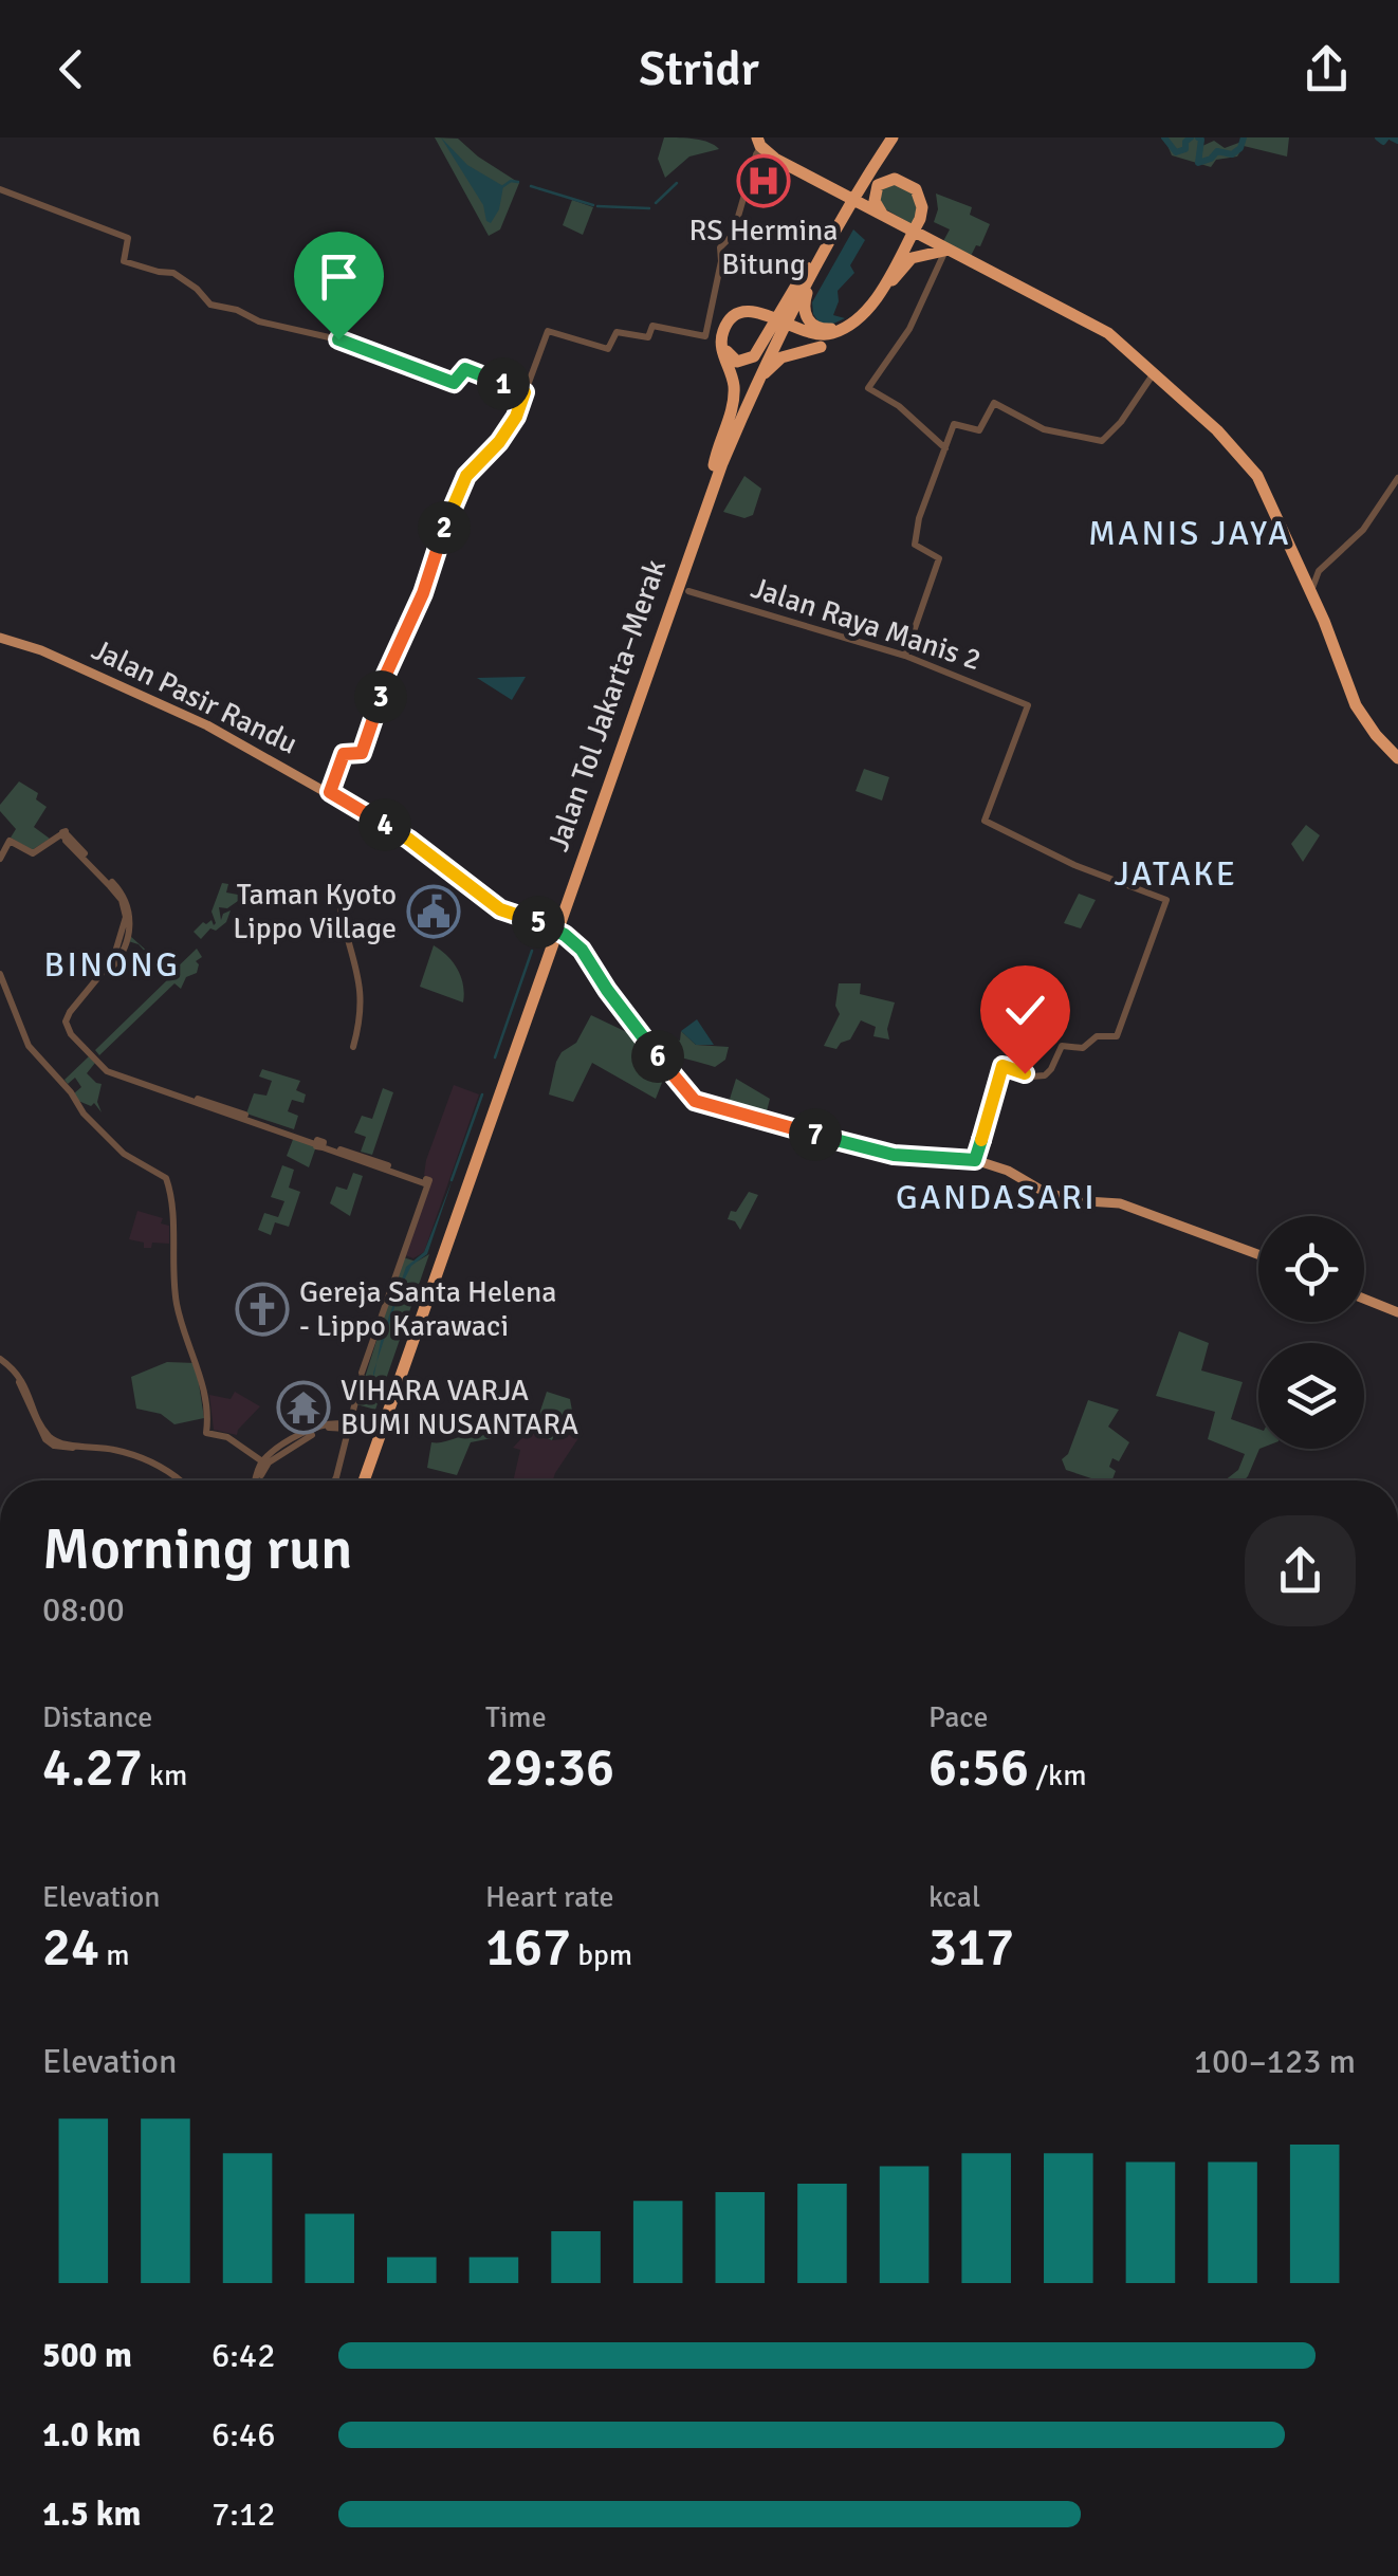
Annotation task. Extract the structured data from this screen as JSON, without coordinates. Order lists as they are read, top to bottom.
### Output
{
  "streets": {
    "highway": ["Jalan Tol Jakarta–Merak"],
    "main road": ["Jalan Pasir Randu"],
    "street": ["Jalan Raya Manis 2"]
  },
  "crossings": [
    ["Jalan Raya Manis 2", "Jalan Pasir Randu"]
  ],
  "districts": [
    "MANIS JAYA",
    "JATAKE",
    "BINONG",
    "GANDASARI"
  ],
  "places": {
    "hospital": ["RS Hermina Bitung"],
    "public building": ["Taman Kyoto Lippo Village"],
    "church": ["Gereja Santa Helena - Lippo Karawaci"],
    "temple": ["VIHARA VARJA BUMI NUSANTARA"]
  },
  "page": {
    "header": "Stridr",
    "pins": [
      "1",
      "2",
      "3",
      "4",
      "5",
      "6",
      "7"
    ],
    "heading": ["Morning run", "08:00"],
    "stats": [
      ["Distance", "4.27 km"],
      ["Time", "29:36"],
      ["Pace", "6:56 /km"],
      ["Elevation", "24 m"],
      ["Heart rate", "167 bpm"],
      ["kcal", "317"]
    ],
    "chart": ["Elevation", "100–123 m"],
    "list": [
      {
        "name": "500 m",
        "note": "6:42"
      },
      {
        "name": "1.0 km",
        "note": "6:46"
      },
      {
        "name": "1.5 km",
        "note": "7:12"
      }
    ]
  }
}
